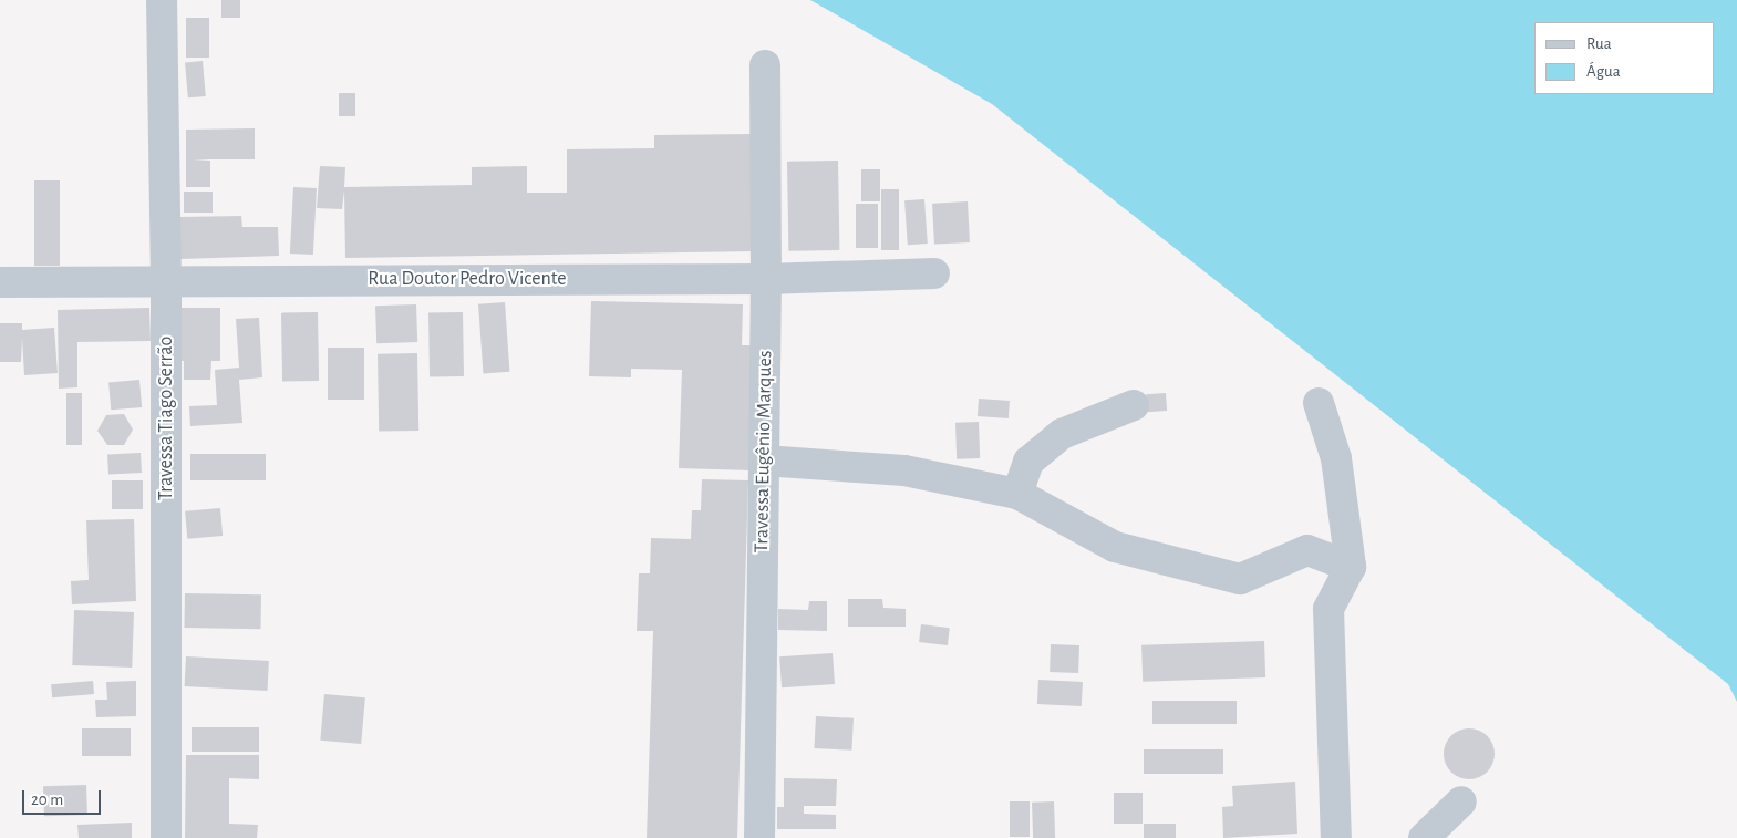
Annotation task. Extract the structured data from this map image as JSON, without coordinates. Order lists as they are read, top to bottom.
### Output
{
  "streets": {
    "street": ["Rua Doutor Pedro Vicente", "Travessa Tiago Serrão", "Travessa Eugênio Marques"]
  },
  "crossings": [
    ["Rua Doutor Pedro Vicente", "Travessa Tiago Serrão"],
    ["Rua Doutor Pedro Vicente", "Travessa Eugênio Marques"]
  ],
  "legend": ["Rua", "Água"],
  "scale_bar": "20 m"
}
